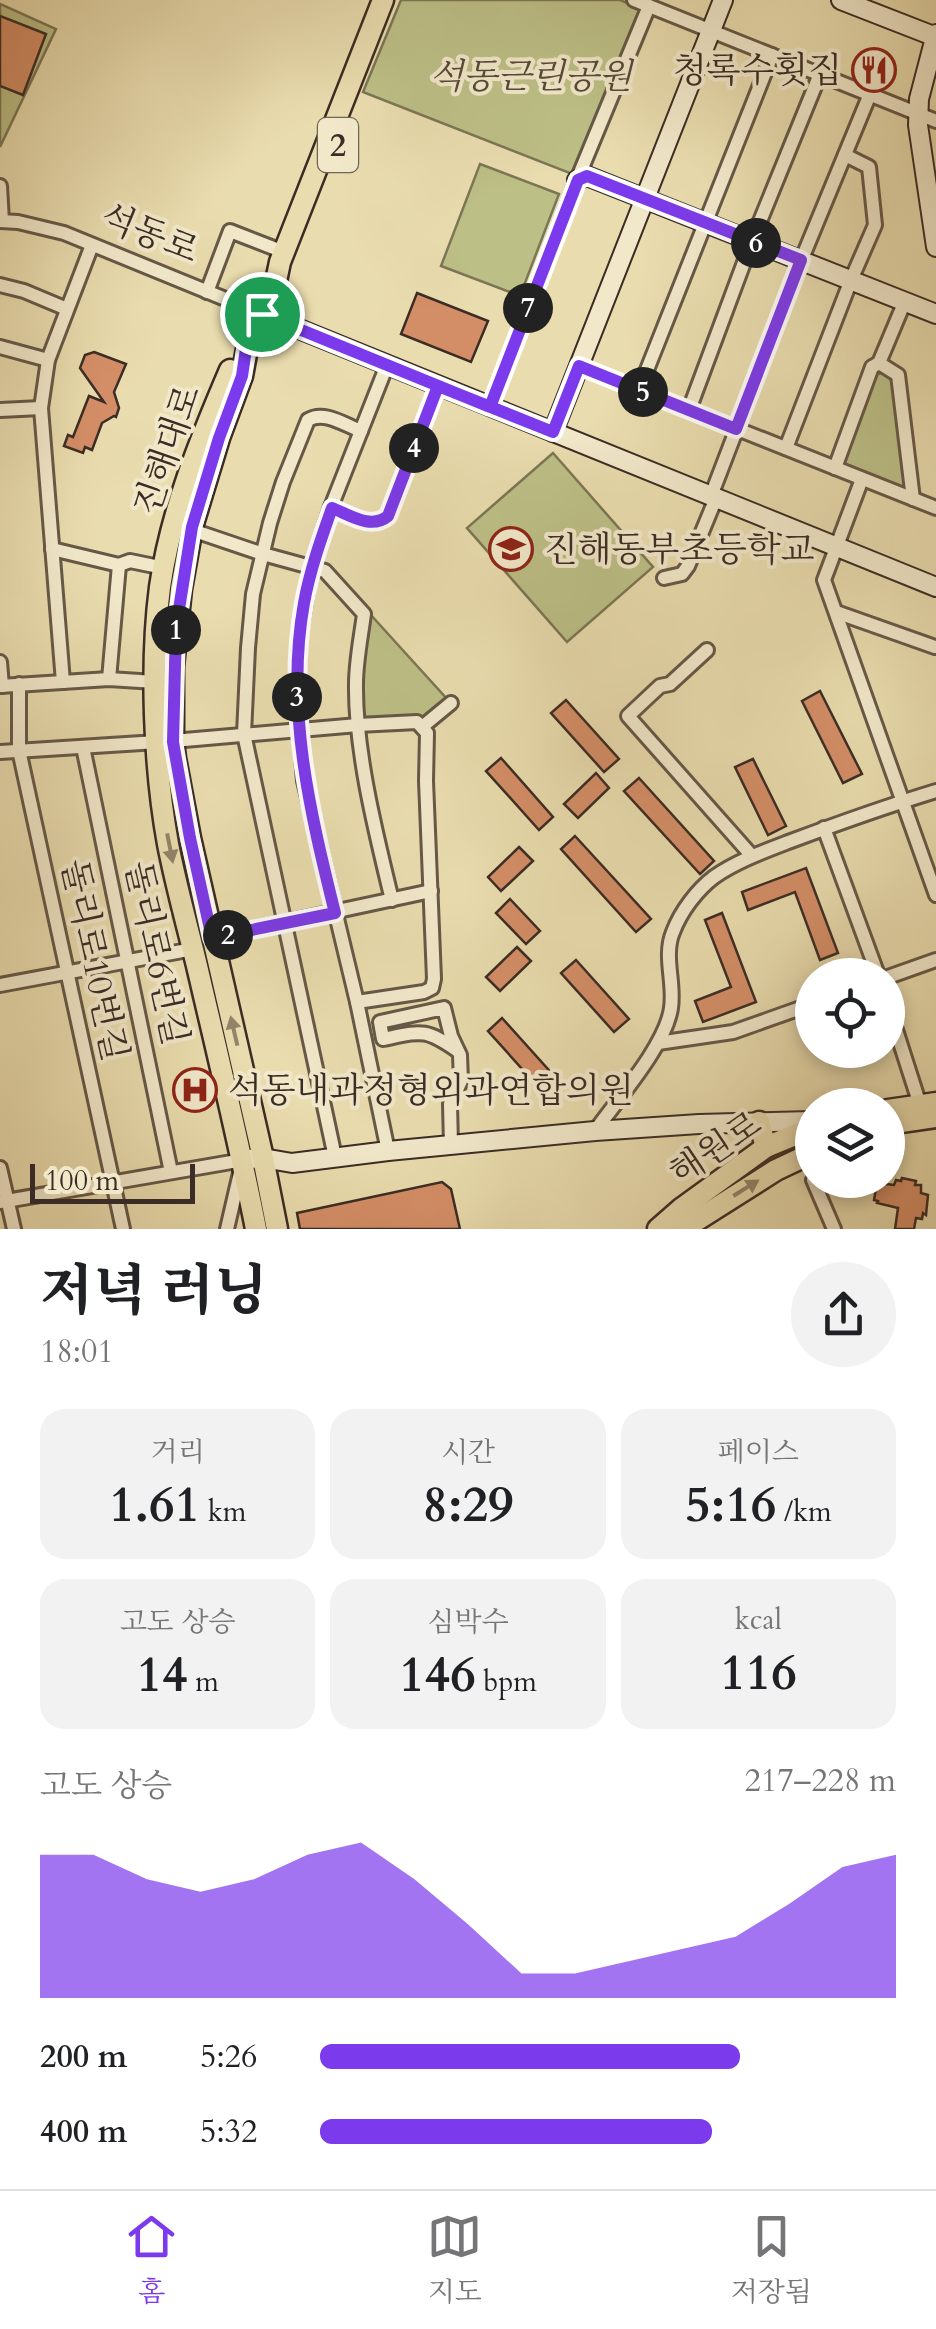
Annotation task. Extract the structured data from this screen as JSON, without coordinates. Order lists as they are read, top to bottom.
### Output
{
  "streets": {
    "main road": ["2", "진해대로", "해원로"],
    "street": ["석동로", "돌리로6번길", "돌리로10번길"]
  },
  "crossings": [
    ["2", "석동로"],
    ["2", "진해대로"]
  ],
  "parks": ["석동근린공원"],
  "places": {
    "restaurant": ["청록수횟집"],
    "school or university": ["진해동부초등학교"],
    "hospital": ["석동내과정형외과연합의원"]
  },
  "scale_bar": "100 m",
  "page": {
    "pins": [
      "6",
      "7",
      "5",
      "4",
      "1",
      "3",
      "2"
    ],
    "scale": "100 m",
    "heading": ["저녁 러닝", "18:01"],
    "stats": [
      ["거리", "1.61 km"],
      ["시간", "8:29"],
      ["페이스", "5:16 /km"],
      ["고도 상승", "14 m"],
      ["심박수", "146 bpm"],
      ["kcal", "116"]
    ],
    "chart": ["고도 상승", "217–228 m"],
    "list": [
      {
        "name": "200 m",
        "note": "5:26"
      },
      {
        "name": "400 m",
        "note": "5:32"
      }
    ],
    "tabs": ["홈", "지도", "저장됨"]
  }
}
